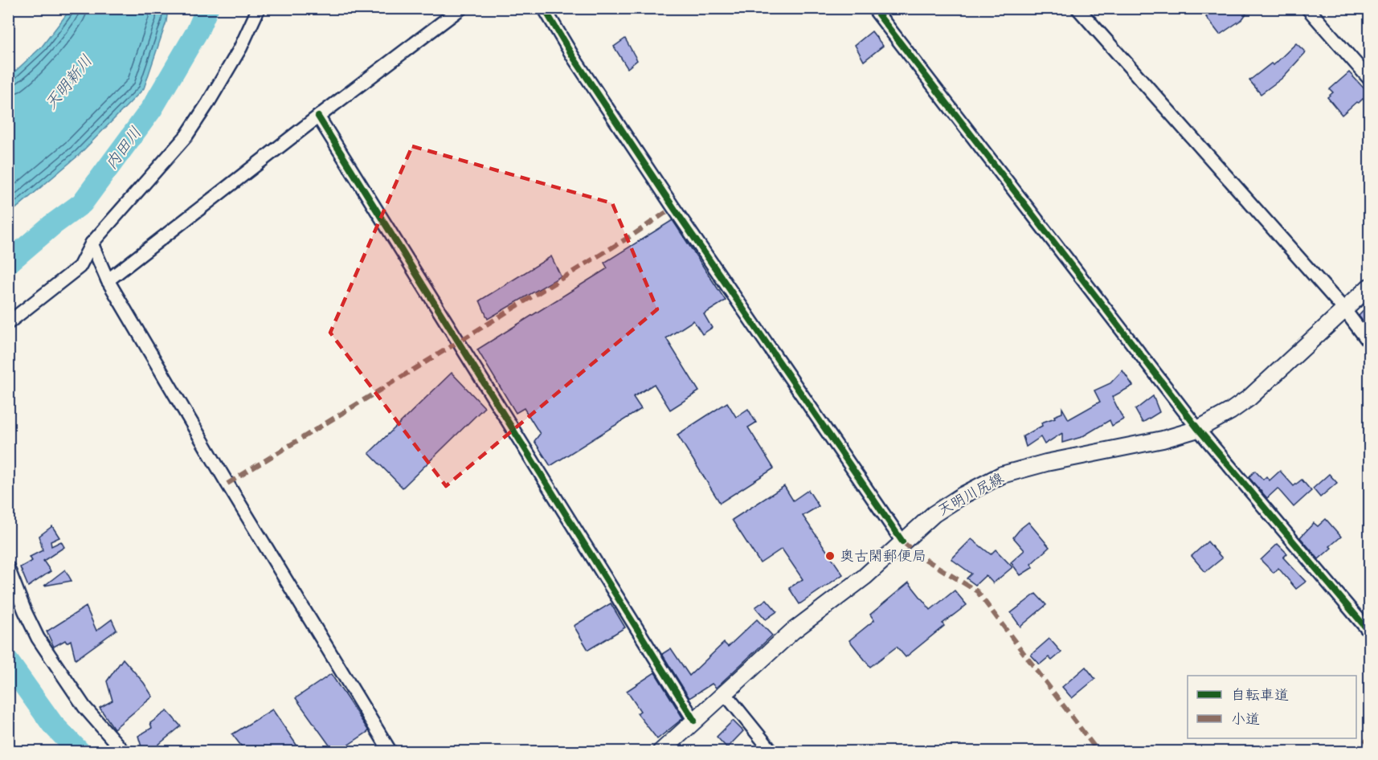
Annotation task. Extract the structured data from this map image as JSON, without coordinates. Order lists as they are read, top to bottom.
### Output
{
  "streets": {
    "main road": ["天明川尻線"]
  },
  "water": ["天明新川", "内田川"],
  "places": ["奥古閑郵便局"],
  "legend": ["自転車道", "小道"]
}
